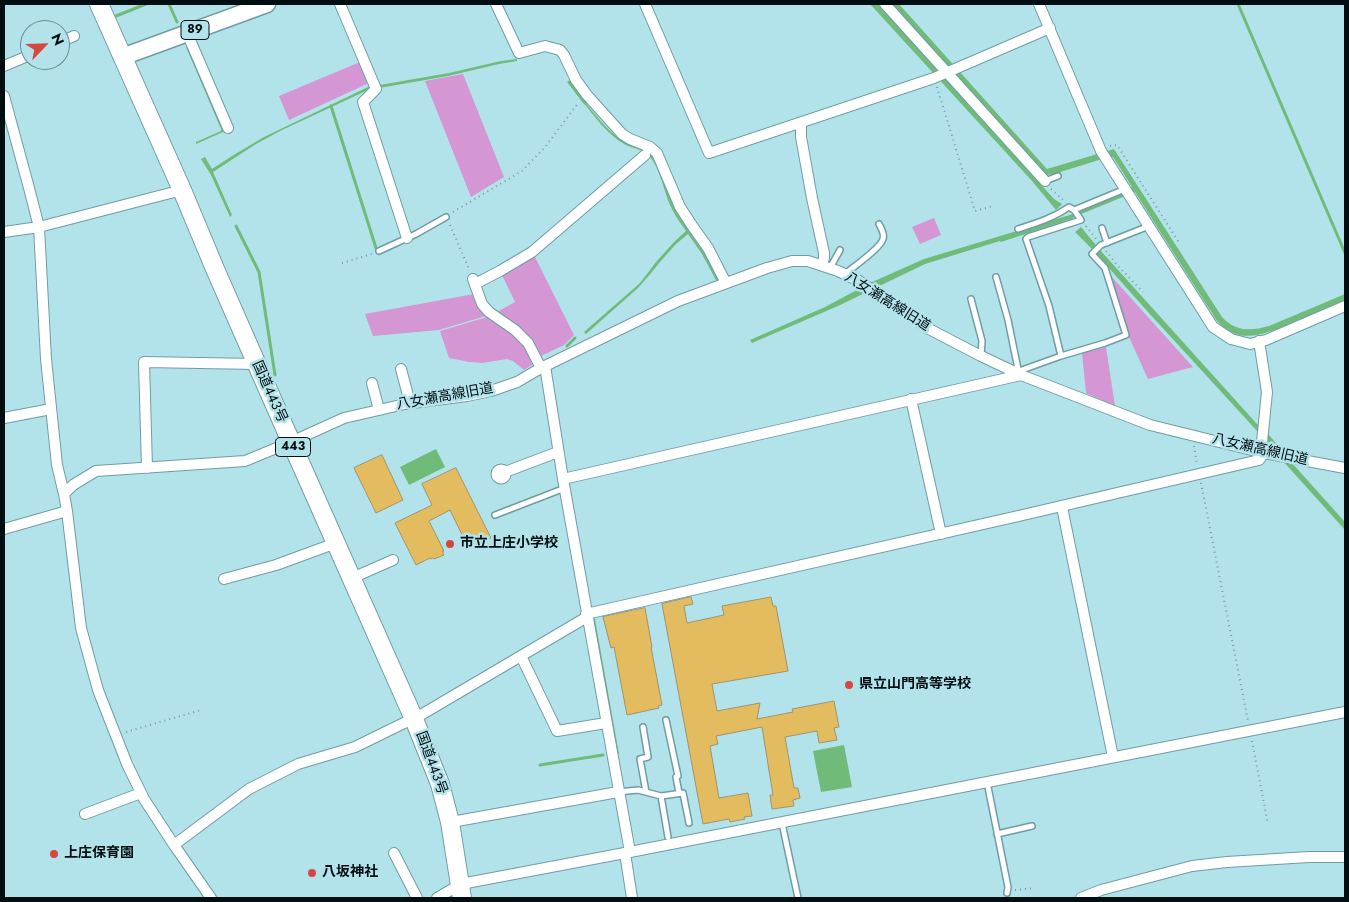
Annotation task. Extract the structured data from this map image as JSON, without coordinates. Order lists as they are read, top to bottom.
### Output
{
  "streets": {
    "highway": ["国道443号", "443"],
    "main road": ["89"],
    "street": ["八女瀬高線旧道"]
  },
  "crossings": [
    ["89", "国道443号"],
    ["八女瀬高線旧道", "国道443号"]
  ],
  "places": [
    "市立上庄小学校",
    "県立山門高等学校",
    "上庄保育園",
    "八坂神社"
  ],
  "north": "top right"
}
